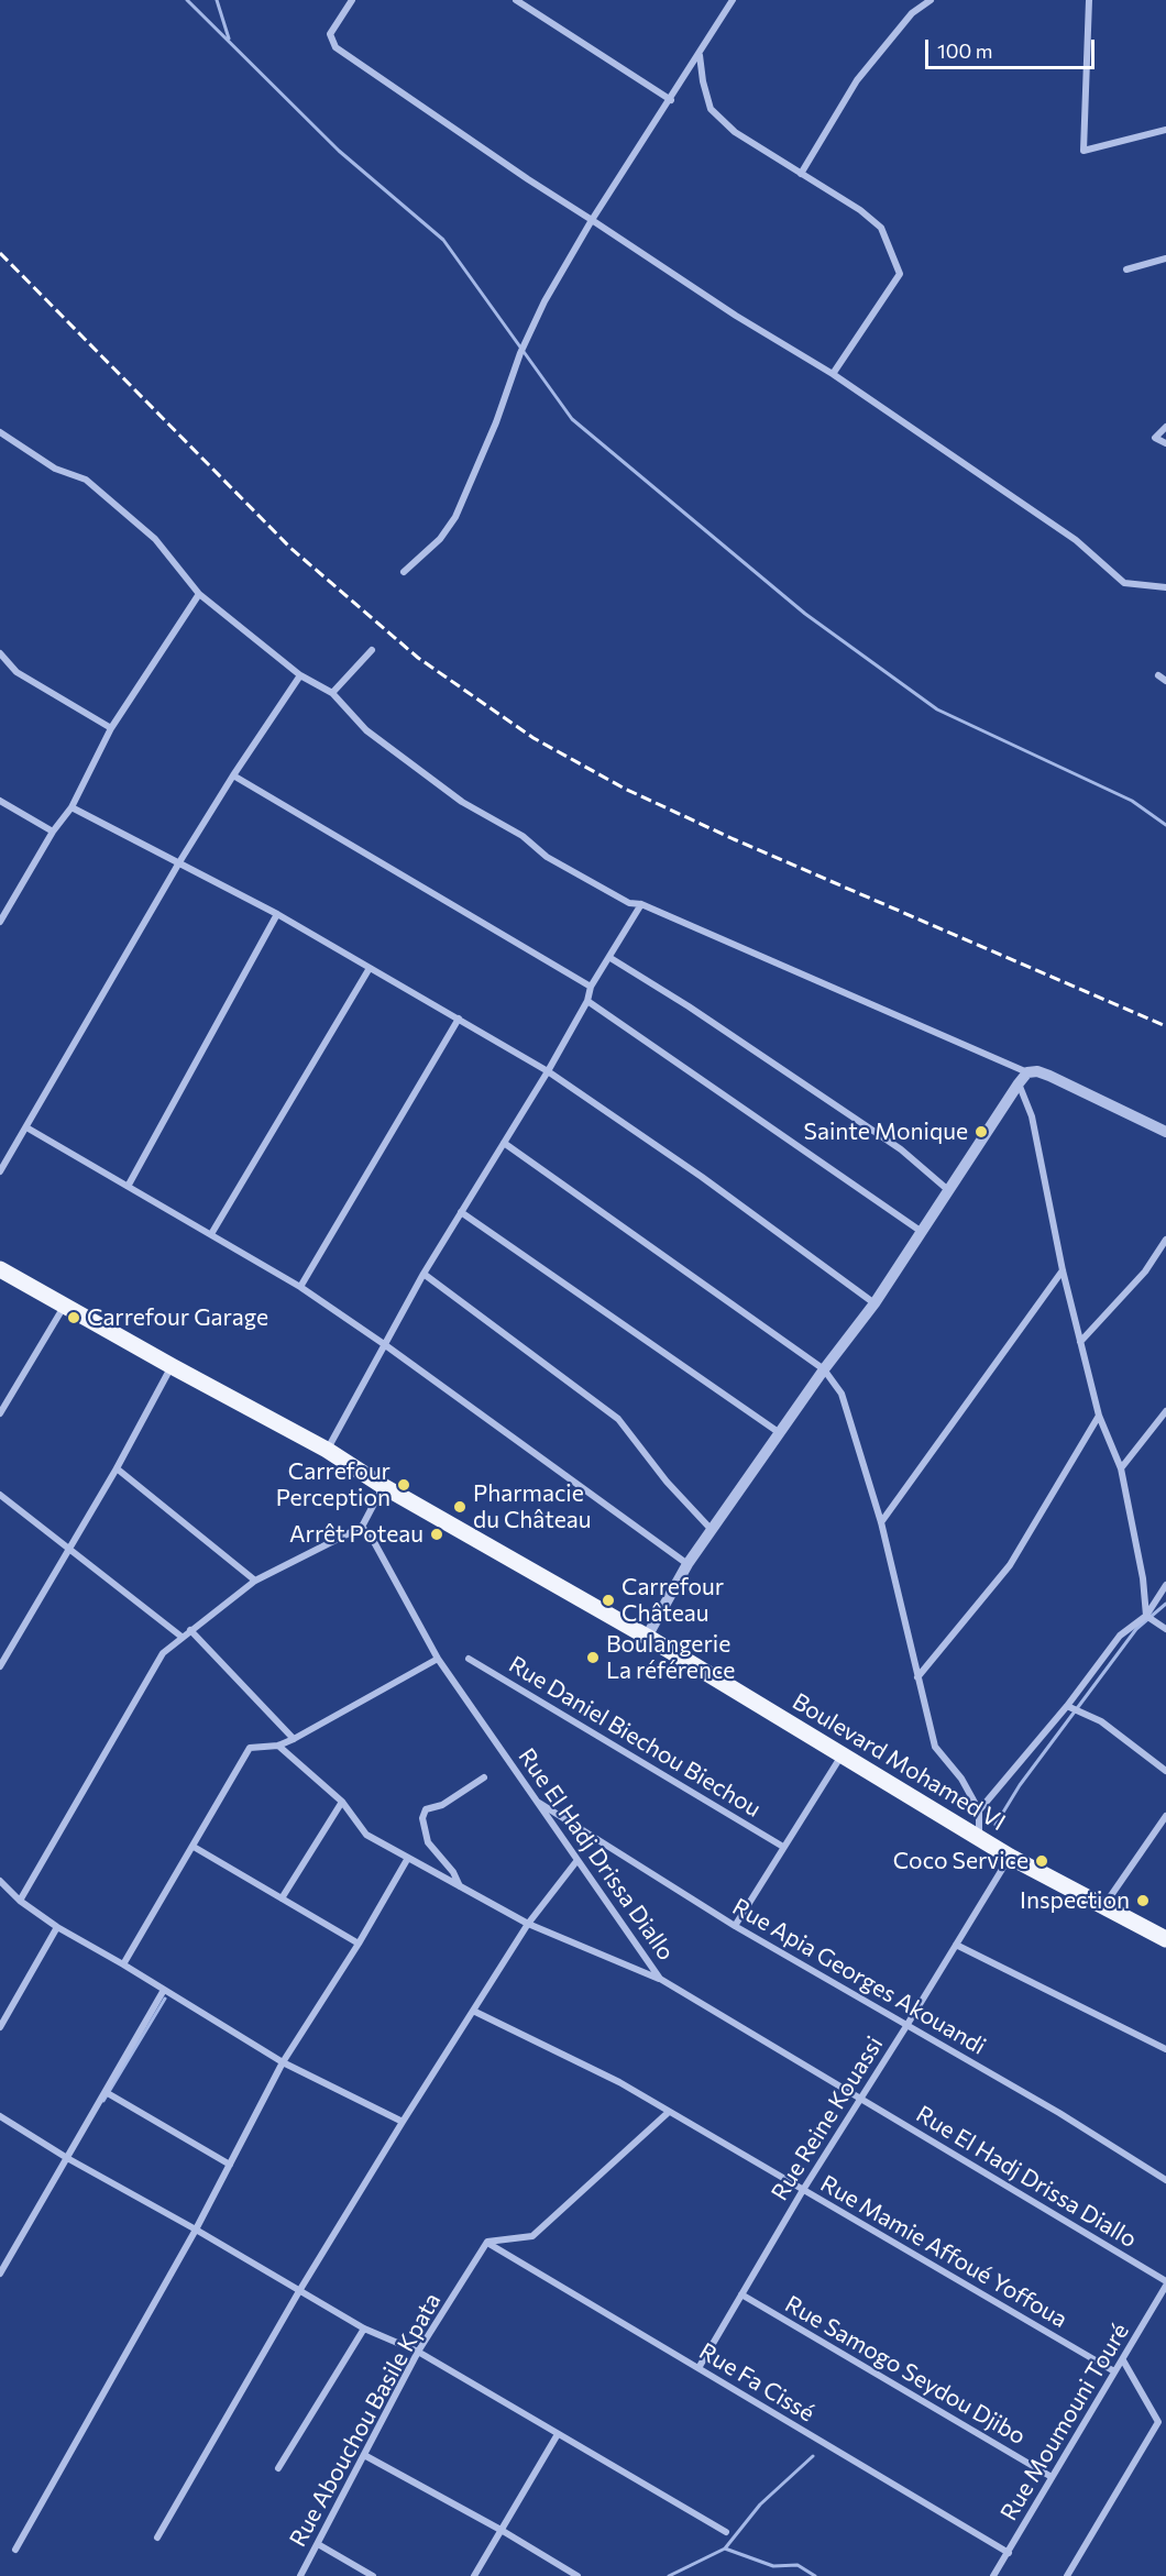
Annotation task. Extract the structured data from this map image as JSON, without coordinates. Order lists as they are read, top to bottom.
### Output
{
  "streets": {
    "main road": ["Boulevard Mohamed VI"],
    "street": [
      "Rue Daniel Biechou Biechou",
      "Rue El Hadj Drissa Diallo",
      "Rue Apia Georges Akouandi",
      "Rue Reine Kouassi",
      "Rue Mamie Affoué Yoffoua",
      "Rue Samogo Seydou Djibo",
      "Rue Fa Cissé",
      "Rue Abouchou Basile Kpata",
      "Rue Moumouni Touré"
    ]
  },
  "crossings": [
    ["Boulevard Mohamed VI", "Rue Reine Kouassi"],
    ["Rue El Hadj Drissa Diallo", "Rue Apia Georges Akouandi"],
    ["Rue El Hadj Drissa Diallo", "Rue Reine Kouassi"],
    ["Rue El Hadj Drissa Diallo", "Rue Moumouni Touré"],
    ["Rue Apia Georges Akouandi", "Rue Reine Kouassi"],
    ["Rue Reine Kouassi", "Rue Mamie Affoué Yoffoua"],
    ["Rue Reine Kouassi", "Rue Samogo Seydou Djibo"],
    ["Rue Reine Kouassi", "Rue Fa Cissé"],
    ["Rue Mamie Affoué Yoffoua", "Rue Moumouni Touré"],
    ["Rue Samogo Seydou Djibo", "Rue Moumouni Touré"],
    ["Rue Fa Cissé", "Rue Abouchou Basile Kpata"],
    ["Rue Fa Cissé", "Rue Moumouni Touré"]
  ],
  "places": [
    "Sainte Monique",
    "Carrefour Garage",
    "Carrefour Perception",
    "Pharmacie du Château",
    "Arrêt Poteau",
    "Carrefour Château",
    "Boulangerie La référence",
    "Coco Service",
    "Inspection"
  ],
  "scale_bar": "100 m"
}
